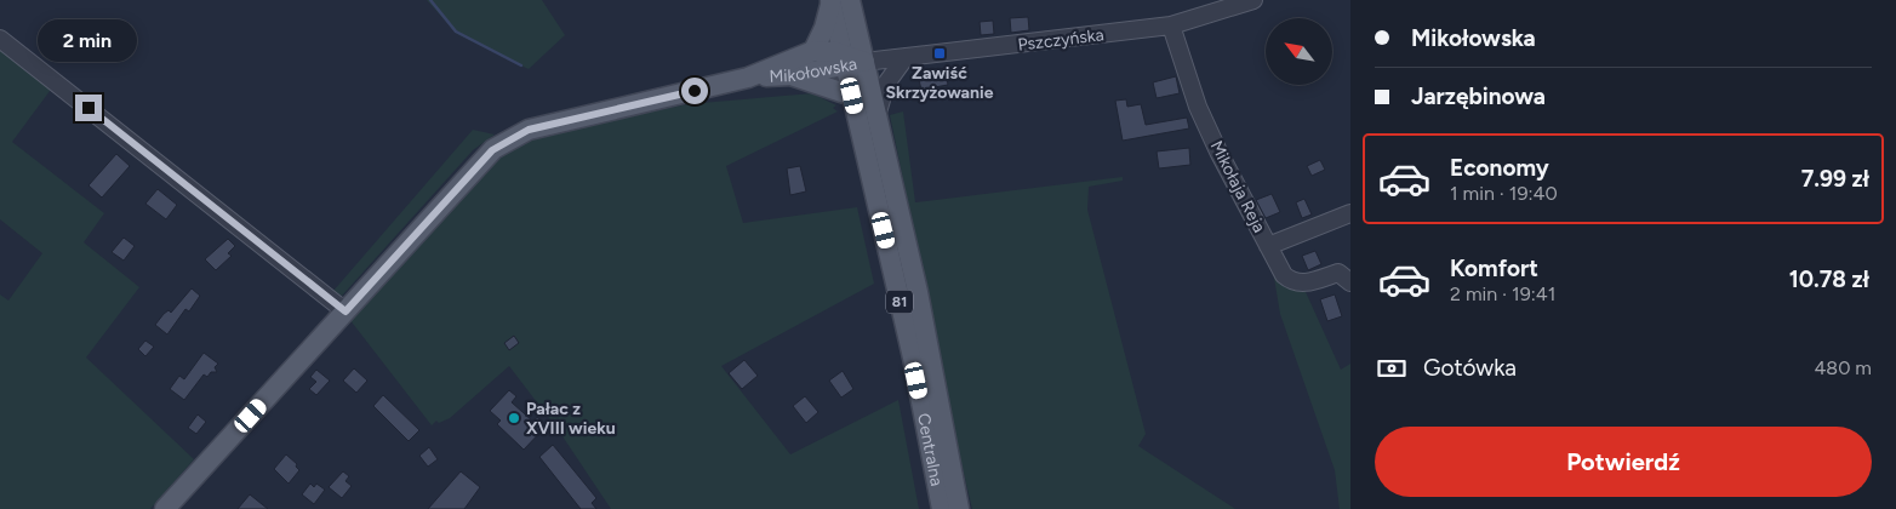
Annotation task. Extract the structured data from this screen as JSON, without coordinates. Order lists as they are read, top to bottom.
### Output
{
  "streets": {
    "main road": ["Mikołowska", "81", "Centralna"],
    "street": ["Pszczyńska", "Mikołaja Reja"]
  },
  "crossings": [
    ["Pszczyńska", "Mikołowska"],
    ["Pszczyńska", "Mikołaja Reja"],
    ["Pszczyńska", "Centralna"],
    ["Mikołowska", "Centralna"]
  ],
  "places": {
    "transit": ["Zawiść Skrzyżowanie"],
    "other": ["Pałac z XVIII wieku"]
  },
  "north": "top left",
  "page": {
    "banner": ["Mikołowska", "Jarzębinowa"],
    "bubble": "2 min",
    "list": [
      {
        "name": "Economy",
        "note": "1 min · 19:40",
        "value": "7.99 zł"
      },
      {
        "name": "Komfort",
        "note": "2 min · 19:41",
        "value": "10.78 zł"
      }
    ],
    "pay": ["Gotówka", "480 m"],
    "buttons": "Potwierdź"
  }
}
